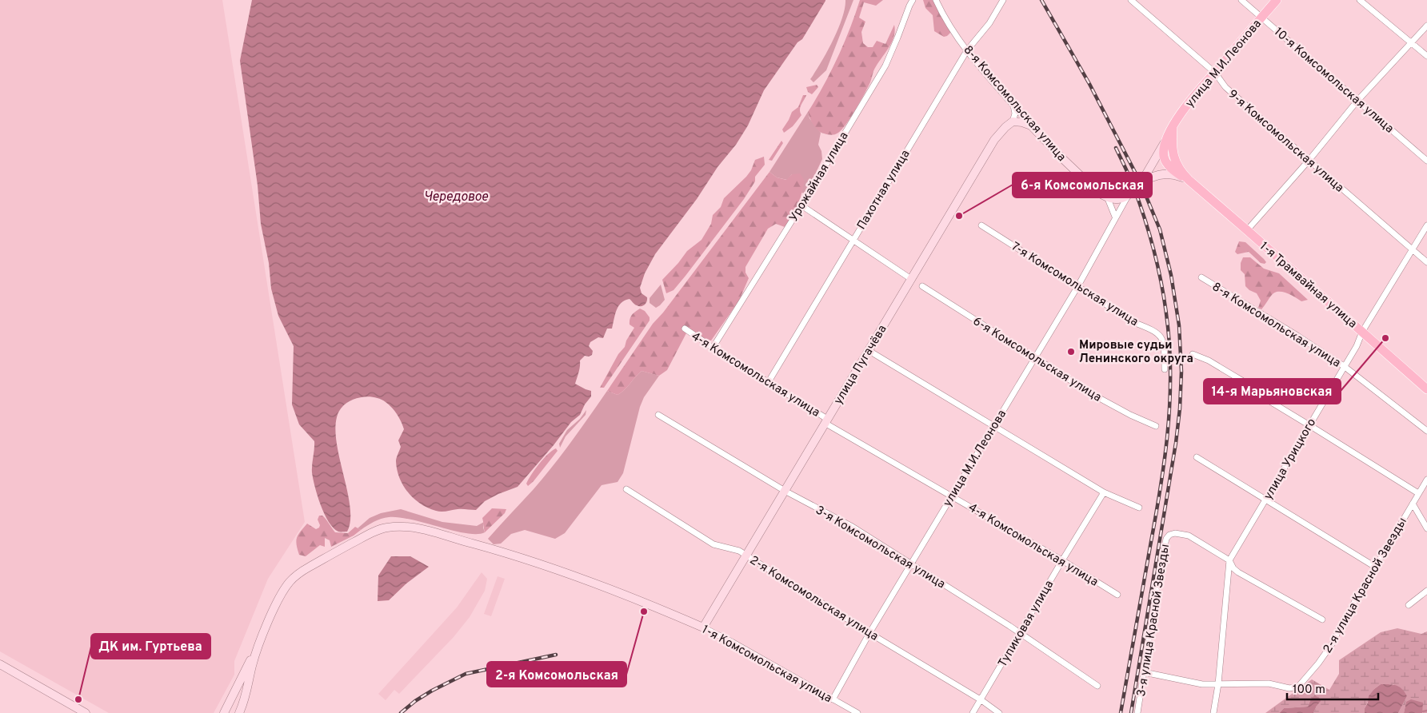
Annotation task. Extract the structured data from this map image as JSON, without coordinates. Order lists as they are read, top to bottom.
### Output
{
  "streets": {
    "main road": [
      "улица М.И.Леонова",
      "8-я Комсомольская улица",
      "1-я Трамвайная улица",
      "улица Пугачёва",
      "1-я Комсомольская улица"
    ],
    "street": [
      "10-я Комсомольская улица",
      "9-я Комсомольская улица",
      "Урожайная улица",
      "Пахотная улица",
      "7-я Комсомольская улица",
      "6-я Комсомольская улица",
      "4-я Комсомольская улица",
      "улица Урицкого",
      "3-я Комсомольская улица",
      "2-я улица Красной Звезды",
      "2-я Комсомольская улица",
      "3-я улица Красной Звезды",
      "Тупиковая улица"
    ]
  },
  "crossings": [
    ["улица М.И.Леонова", "10-я Комсомольская улица"],
    ["улица М.И.Леонова", "9-я Комсомольская улица"],
    ["улица М.И.Леонова", "7-я Комсомольская улица"],
    ["улица М.И.Леонова", "6-я Комсомольская улица"],
    ["улица М.И.Леонова", "4-я Комсомольская улица"],
    ["улица М.И.Леонова", "3-я Комсомольская улица"],
    ["улица М.И.Леонова", "2-я Комсомольская улица"],
    ["улица М.И.Леонова", "1-я Комсомольская улица"],
    ["8-я Комсомольская улица", "Пахотная улица"],
    ["8-я Комсомольская улица", "улица Урицкого"],
    ["9-я Комсомольская улица", "улица Урицкого"],
    ["Урожайная улица", "4-я Комсомольская улица"],
    ["Пахотная улица", "4-я Комсомольская улица"],
    ["1-я Трамвайная улица", "улица Урицкого"],
    ["улица Пугачёва", "4-я Комсомольская улица"],
    ["улица Пугачёва", "3-я Комсомольская улица"],
    ["улица Пугачёва", "2-я Комсомольская улица"],
    ["улица Пугачёва", "1-я Комсомольская улица"],
    ["4-я Комсомольская улица", "Тупиковая улица"],
    ["улица Урицкого", "2-я улица Красной Звезды"],
    ["улица Урицкого", "3-я улица Красной Звезды"],
    ["3-я Комсомольская улица", "Тупиковая улица"],
    ["2-я Комсомольская улица", "Тупиковая улица"]
  ],
  "water": ["Чередовое"],
  "places": [
    "6-я Комсомольская",
    "14-я Марьяновская",
    "Мировые судьи Ленинского округа",
    "2-я Комсомольская",
    "ДК им. Гуртьева"
  ],
  "scale_bar": "100 m"
}
